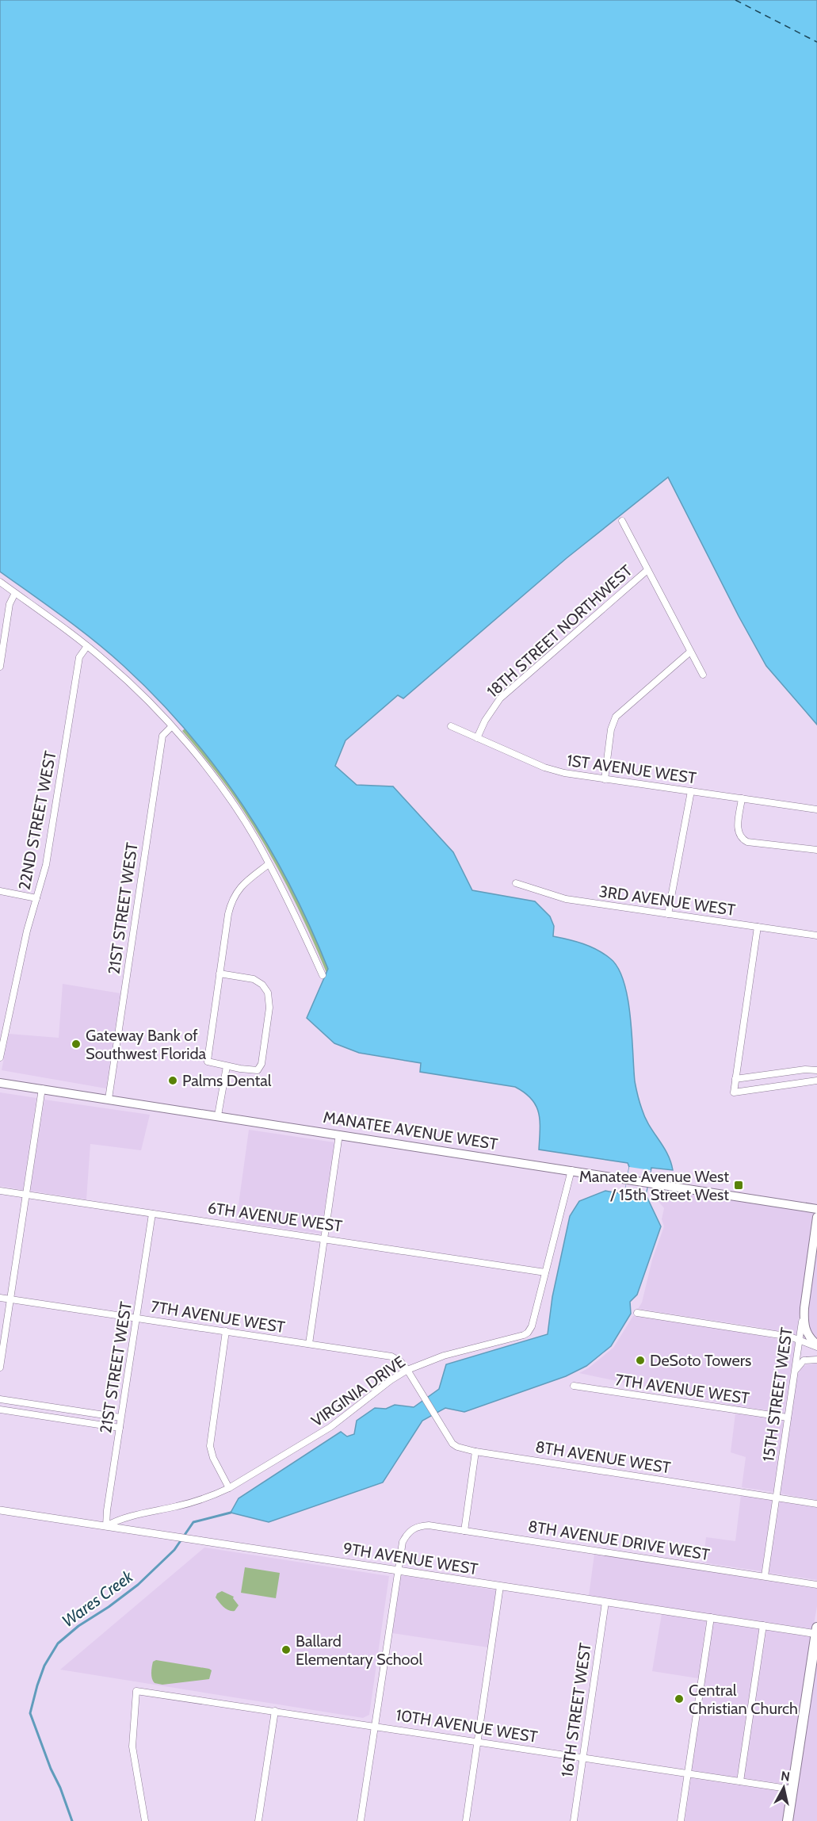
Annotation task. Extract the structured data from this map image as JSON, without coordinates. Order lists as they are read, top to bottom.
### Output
{
  "streets": {
    "main road": ["MANATEE AVENUE WEST", "15TH STREET WEST"],
    "street": [
      "18TH STREET NORTHWEST",
      "1ST AVENUE WEST",
      "22ND STREET WEST",
      "3RD AVENUE WEST",
      "21ST STREET WEST",
      "6TH AVENUE WEST",
      "7TH AVENUE WEST",
      "VIRGINIA DRIVE",
      "8TH AVENUE WEST",
      "8TH AVENUE DRIVE WEST",
      "9TH AVENUE WEST",
      "16TH STREET WEST",
      "10TH AVENUE WEST"
    ]
  },
  "crossings": [
    ["18TH STREET NORTHWEST", "1ST AVENUE WEST"],
    ["21ST STREET WEST", "MANATEE AVENUE WEST"],
    ["21ST STREET WEST", "6TH AVENUE WEST"],
    ["21ST STREET WEST", "7TH AVENUE WEST"],
    ["21ST STREET WEST", "VIRGINIA DRIVE"],
    ["21ST STREET WEST", "9TH AVENUE WEST"],
    ["MANATEE AVENUE WEST", "VIRGINIA DRIVE"],
    ["6TH AVENUE WEST", "VIRGINIA DRIVE"],
    ["7TH AVENUE WEST", "VIRGINIA DRIVE"],
    ["7TH AVENUE WEST", "15TH STREET WEST"],
    ["7TH AVENUE WEST", "8TH AVENUE WEST"],
    ["VIRGINIA DRIVE", "9TH AVENUE WEST"],
    ["15TH STREET WEST", "8TH AVENUE WEST"],
    ["15TH STREET WEST", "8TH AVENUE DRIVE WEST"],
    ["8TH AVENUE DRIVE WEST", "9TH AVENUE WEST"],
    ["9TH AVENUE WEST", "16TH STREET WEST"],
    ["16TH STREET WEST", "10TH AVENUE WEST"]
  ],
  "water": ["Wares Creek"],
  "places": {
    "other": [
      "Gateway Bank of Southwest Florida",
      "Palms Dental",
      "DeSoto Towers",
      "Ballard Elementary School",
      "Central Christian Church"
    ],
    "transit": ["Manatee Avenue West / 15th Street West"]
  },
  "north": "top"
}
